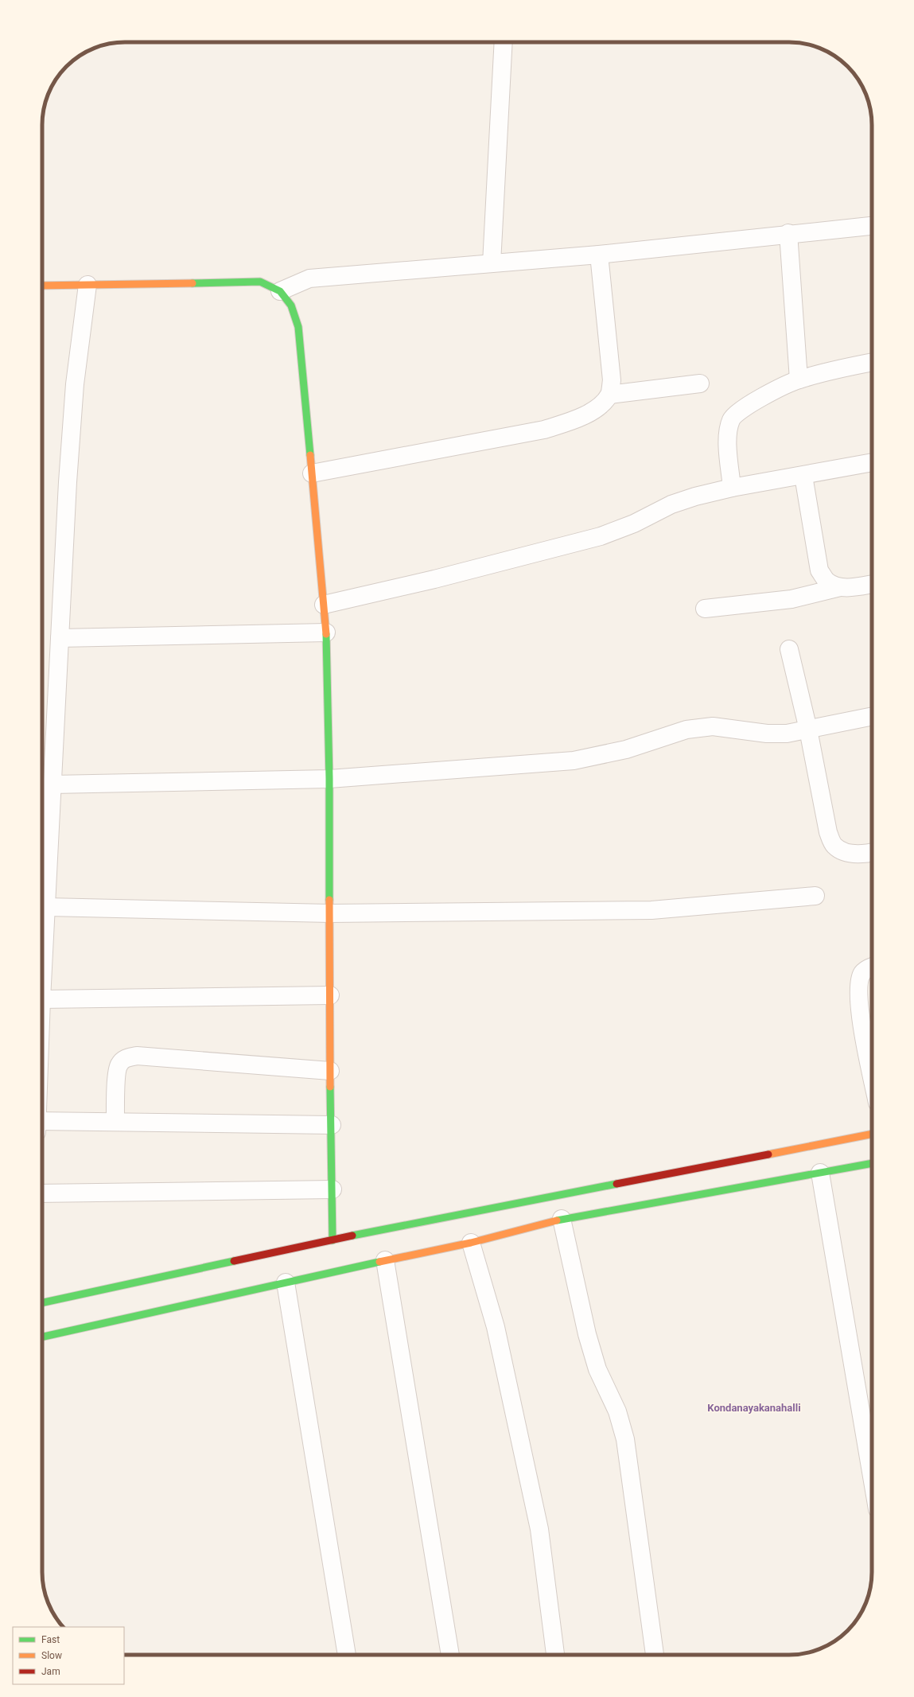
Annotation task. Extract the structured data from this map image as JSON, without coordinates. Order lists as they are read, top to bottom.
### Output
{
  "districts": ["Kondanayakanahalli"],
  "legend": ["Fast", "Slow", "Jam"]
}
